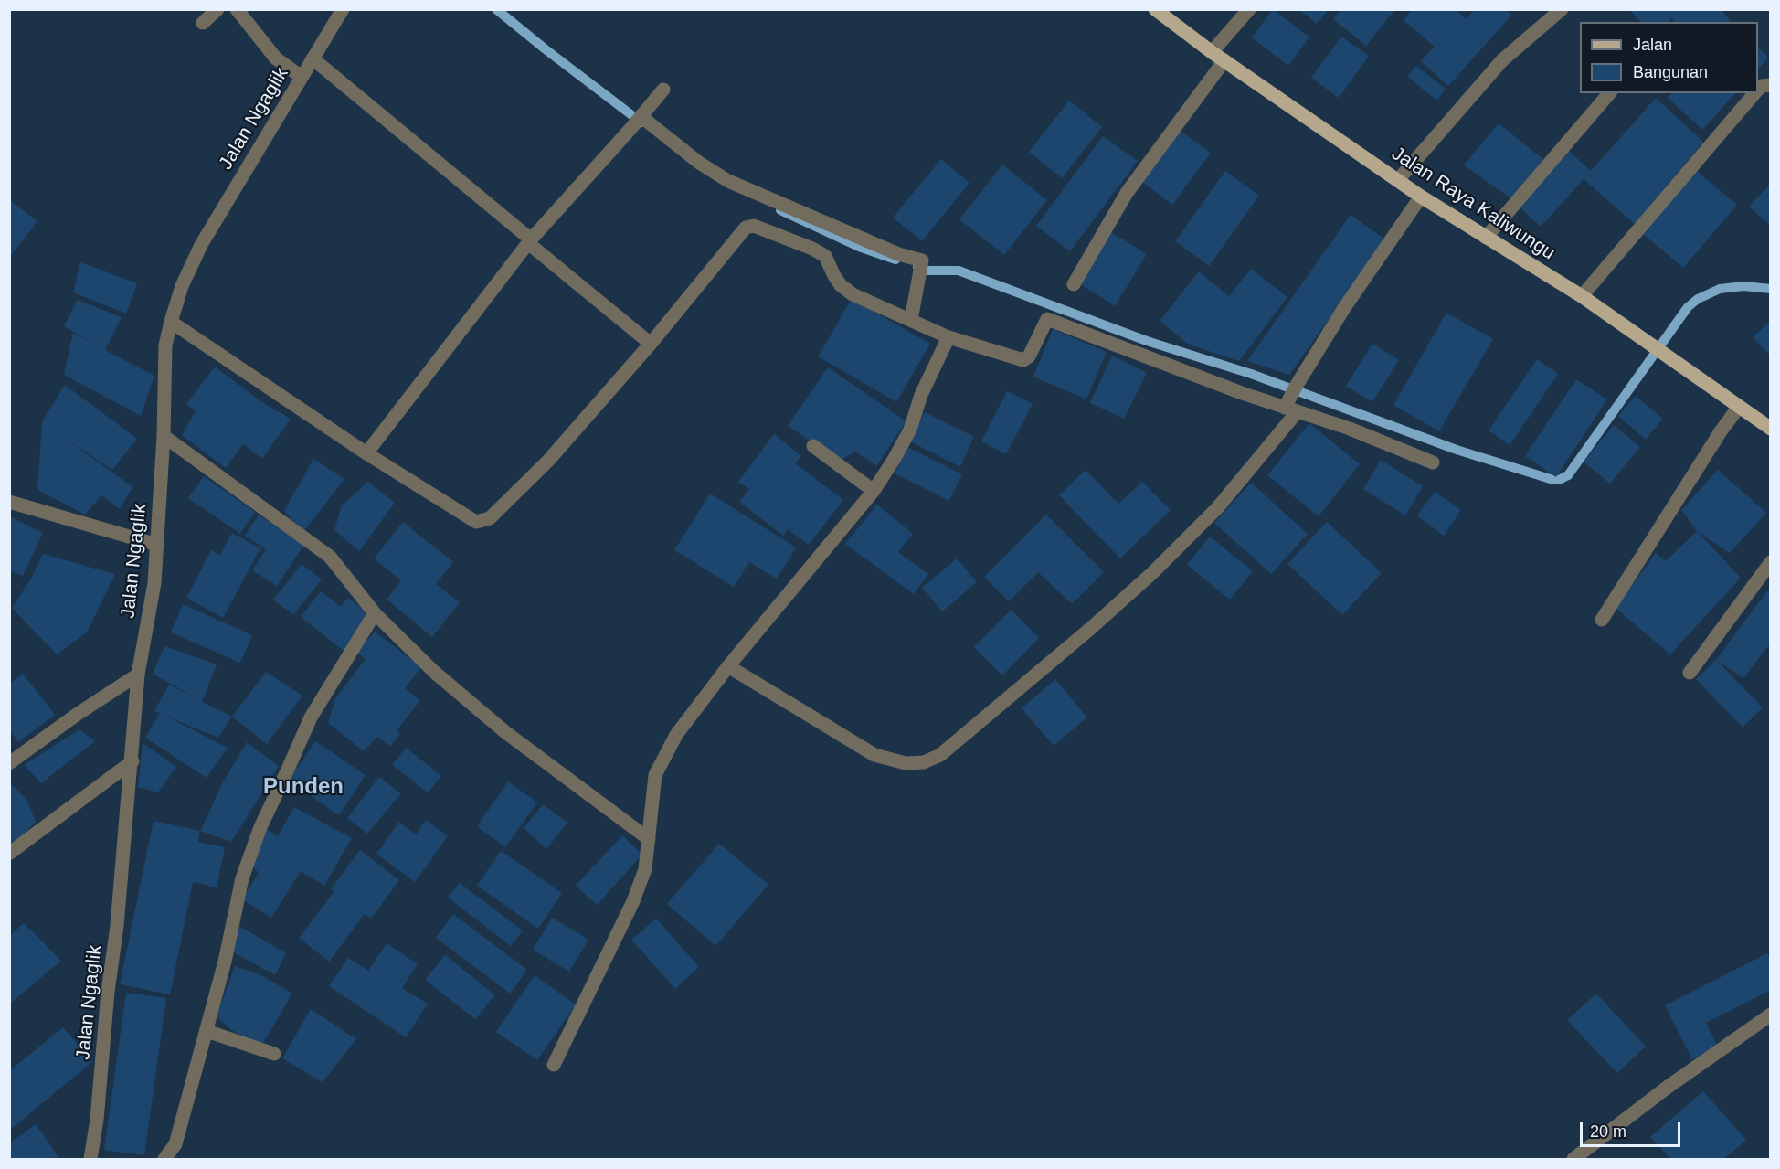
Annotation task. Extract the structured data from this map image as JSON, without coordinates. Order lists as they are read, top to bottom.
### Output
{
  "streets": {
    "main road": ["Jalan Raya Kaliwungu"],
    "street": ["Jalan Ngaglik"]
  },
  "districts": ["Punden"],
  "legend": ["Jalan", "Bangunan"],
  "scale_bar": "20 m"
}
